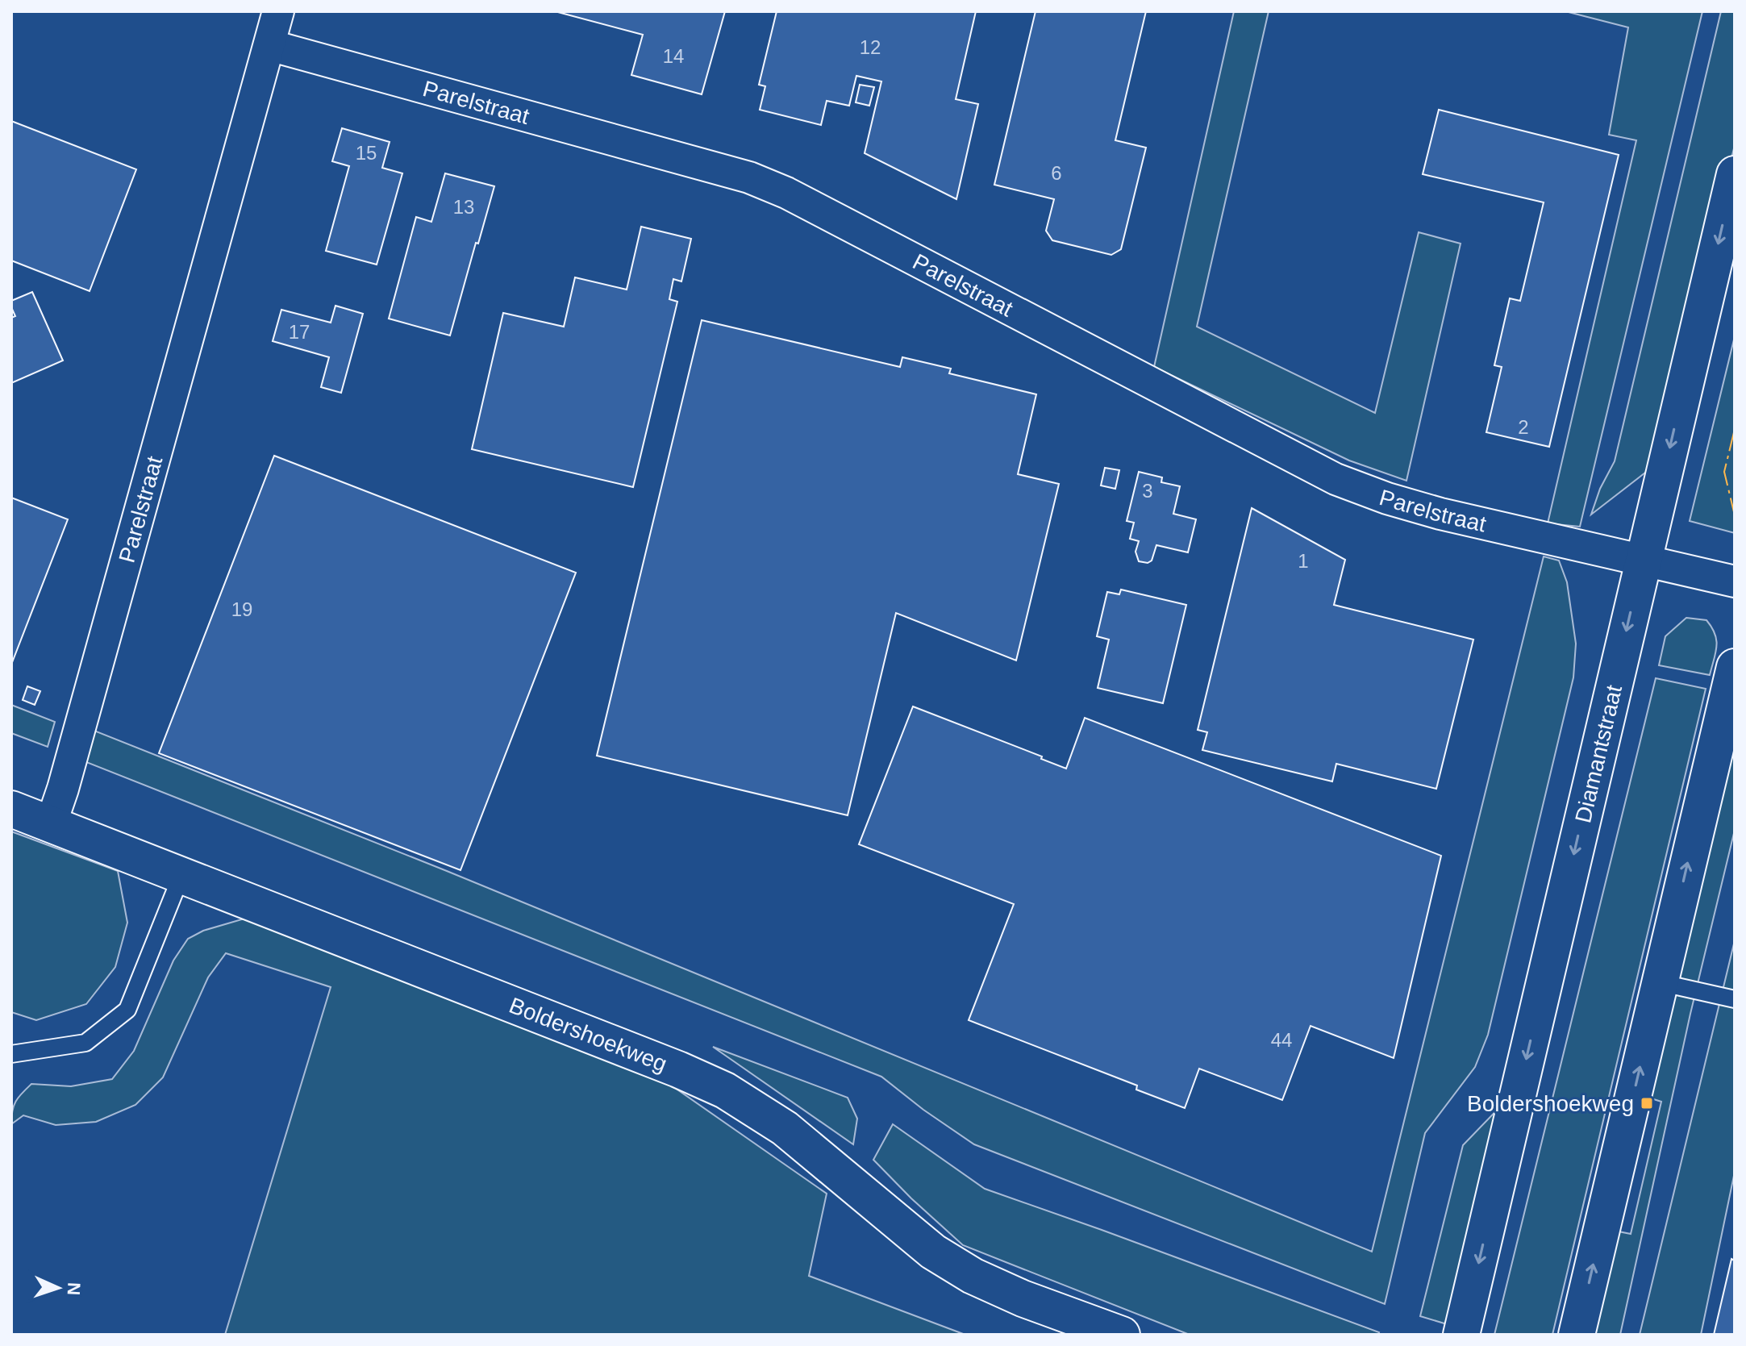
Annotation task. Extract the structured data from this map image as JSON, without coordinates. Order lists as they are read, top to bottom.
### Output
{
  "streets": {
    "main road": ["Diamantstraat", "Boldershoekweg"],
    "street": ["Parelstraat"]
  },
  "crossings": [
    ["Parelstraat", "Diamantstraat"],
    ["Parelstraat", "Boldershoekweg"]
  ],
  "places": {
    "transit": ["Boldershoekweg"]
  },
  "house_numbers": [
    "12",
    "14",
    "15",
    "6",
    "13",
    "17",
    "2",
    "3",
    "1",
    "19",
    "44"
  ],
  "north": "right"
}
